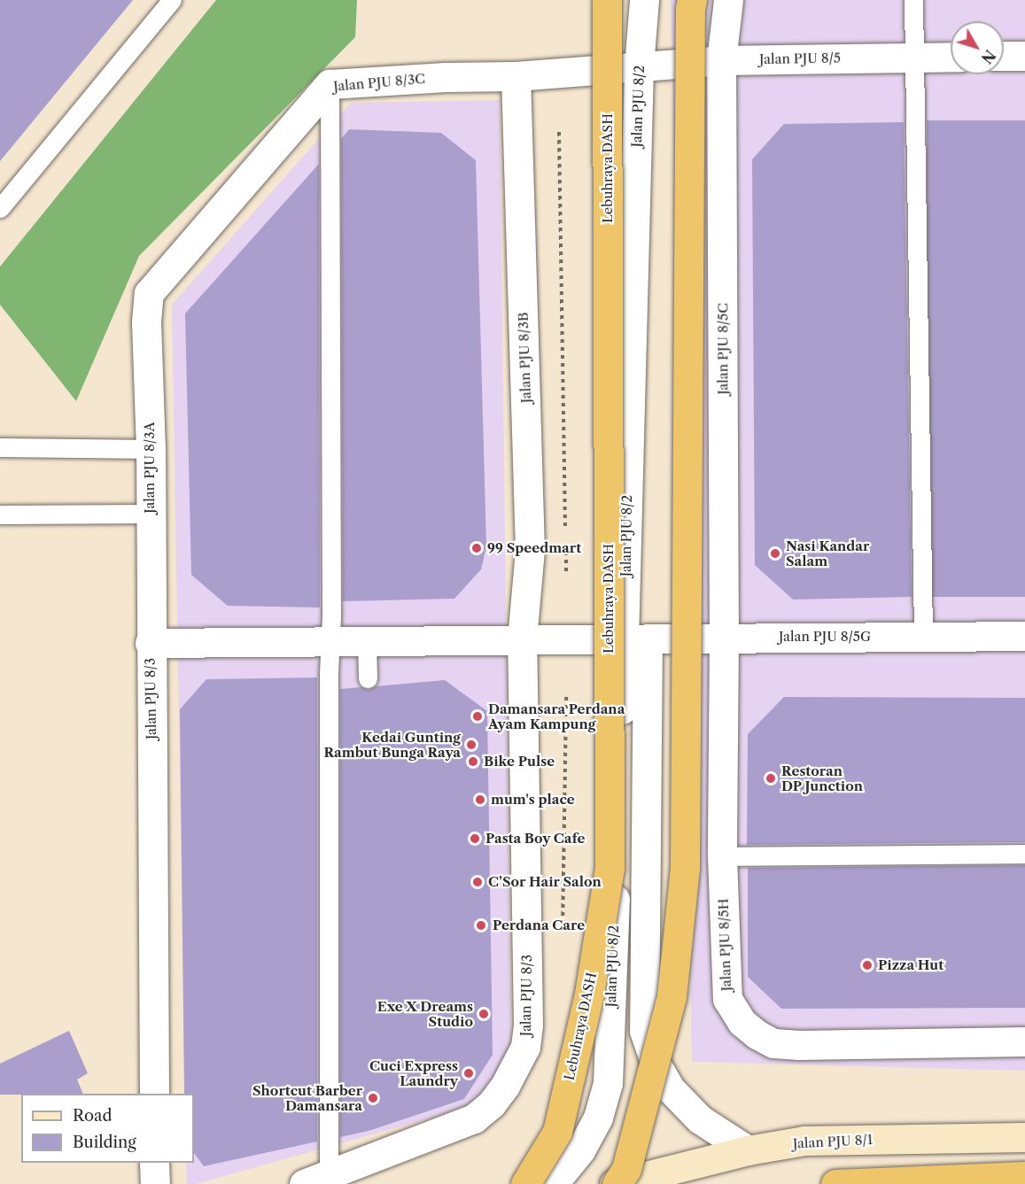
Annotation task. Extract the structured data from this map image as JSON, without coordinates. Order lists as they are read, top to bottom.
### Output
{
  "streets": {
    "highway": ["Lebuhraya DASH"],
    "main road": ["Jalan PJU 8/1"],
    "street": [
      "Jalan PJU 8/5",
      "Jalan PJU 8/3C",
      "Jalan PJU 8/2",
      "Jalan PJU 8/5C",
      "Jalan PJU 8/3B",
      "Jalan PJU 8/3A",
      "Jalan PJU 8/5G",
      "Jalan PJU 8/3",
      "Jalan PJU 8/5H"
    ]
  },
  "crossings": [
    ["Jalan PJU 8/5", "Jalan PJU 8/3C"],
    ["Jalan PJU 8/5", "Jalan PJU 8/2"],
    ["Jalan PJU 8/5", "Jalan PJU 8/5C"],
    ["Jalan PJU 8/3C", "Jalan PJU 8/2"],
    ["Jalan PJU 8/3C", "Jalan PJU 8/3B"],
    ["Jalan PJU 8/3C", "Jalan PJU 8/3A"],
    ["Jalan PJU 8/2", "Jalan PJU 8/5G"],
    ["Jalan PJU 8/2", "Jalan PJU 8/3"],
    ["Jalan PJU 8/2", "Jalan PJU 8/1"],
    ["Jalan PJU 8/5C", "Jalan PJU 8/5G"],
    ["Jalan PJU 8/5C", "Jalan PJU 8/5H"],
    ["Jalan PJU 8/3B", "Jalan PJU 8/3"],
    ["Jalan PJU 8/3A", "Jalan PJU 8/3"],
    ["Jalan PJU 8/5G", "Jalan PJU 8/3"],
    ["Jalan PJU 8/5G", "Jalan PJU 8/5H"]
  ],
  "places": [
    "99 Speedmart",
    "Nasi Kandar Salam",
    "Damansara Perdana Ayam Kampung",
    "Kedai Gunting Rambut Bunga Raya",
    "Bike Pulse",
    "Restoran DP Junction",
    "mum's place",
    "Pasta Boy Cafe",
    "C’Sor Hair Salon",
    "Perdana Care",
    "Pizza Hut",
    "Exe X Dreams Studio",
    "Cuci Express Laundry",
    "Shortcut Barber Damansara"
  ],
  "legend": ["Road", "Building"],
  "north": "bottom right"
}
